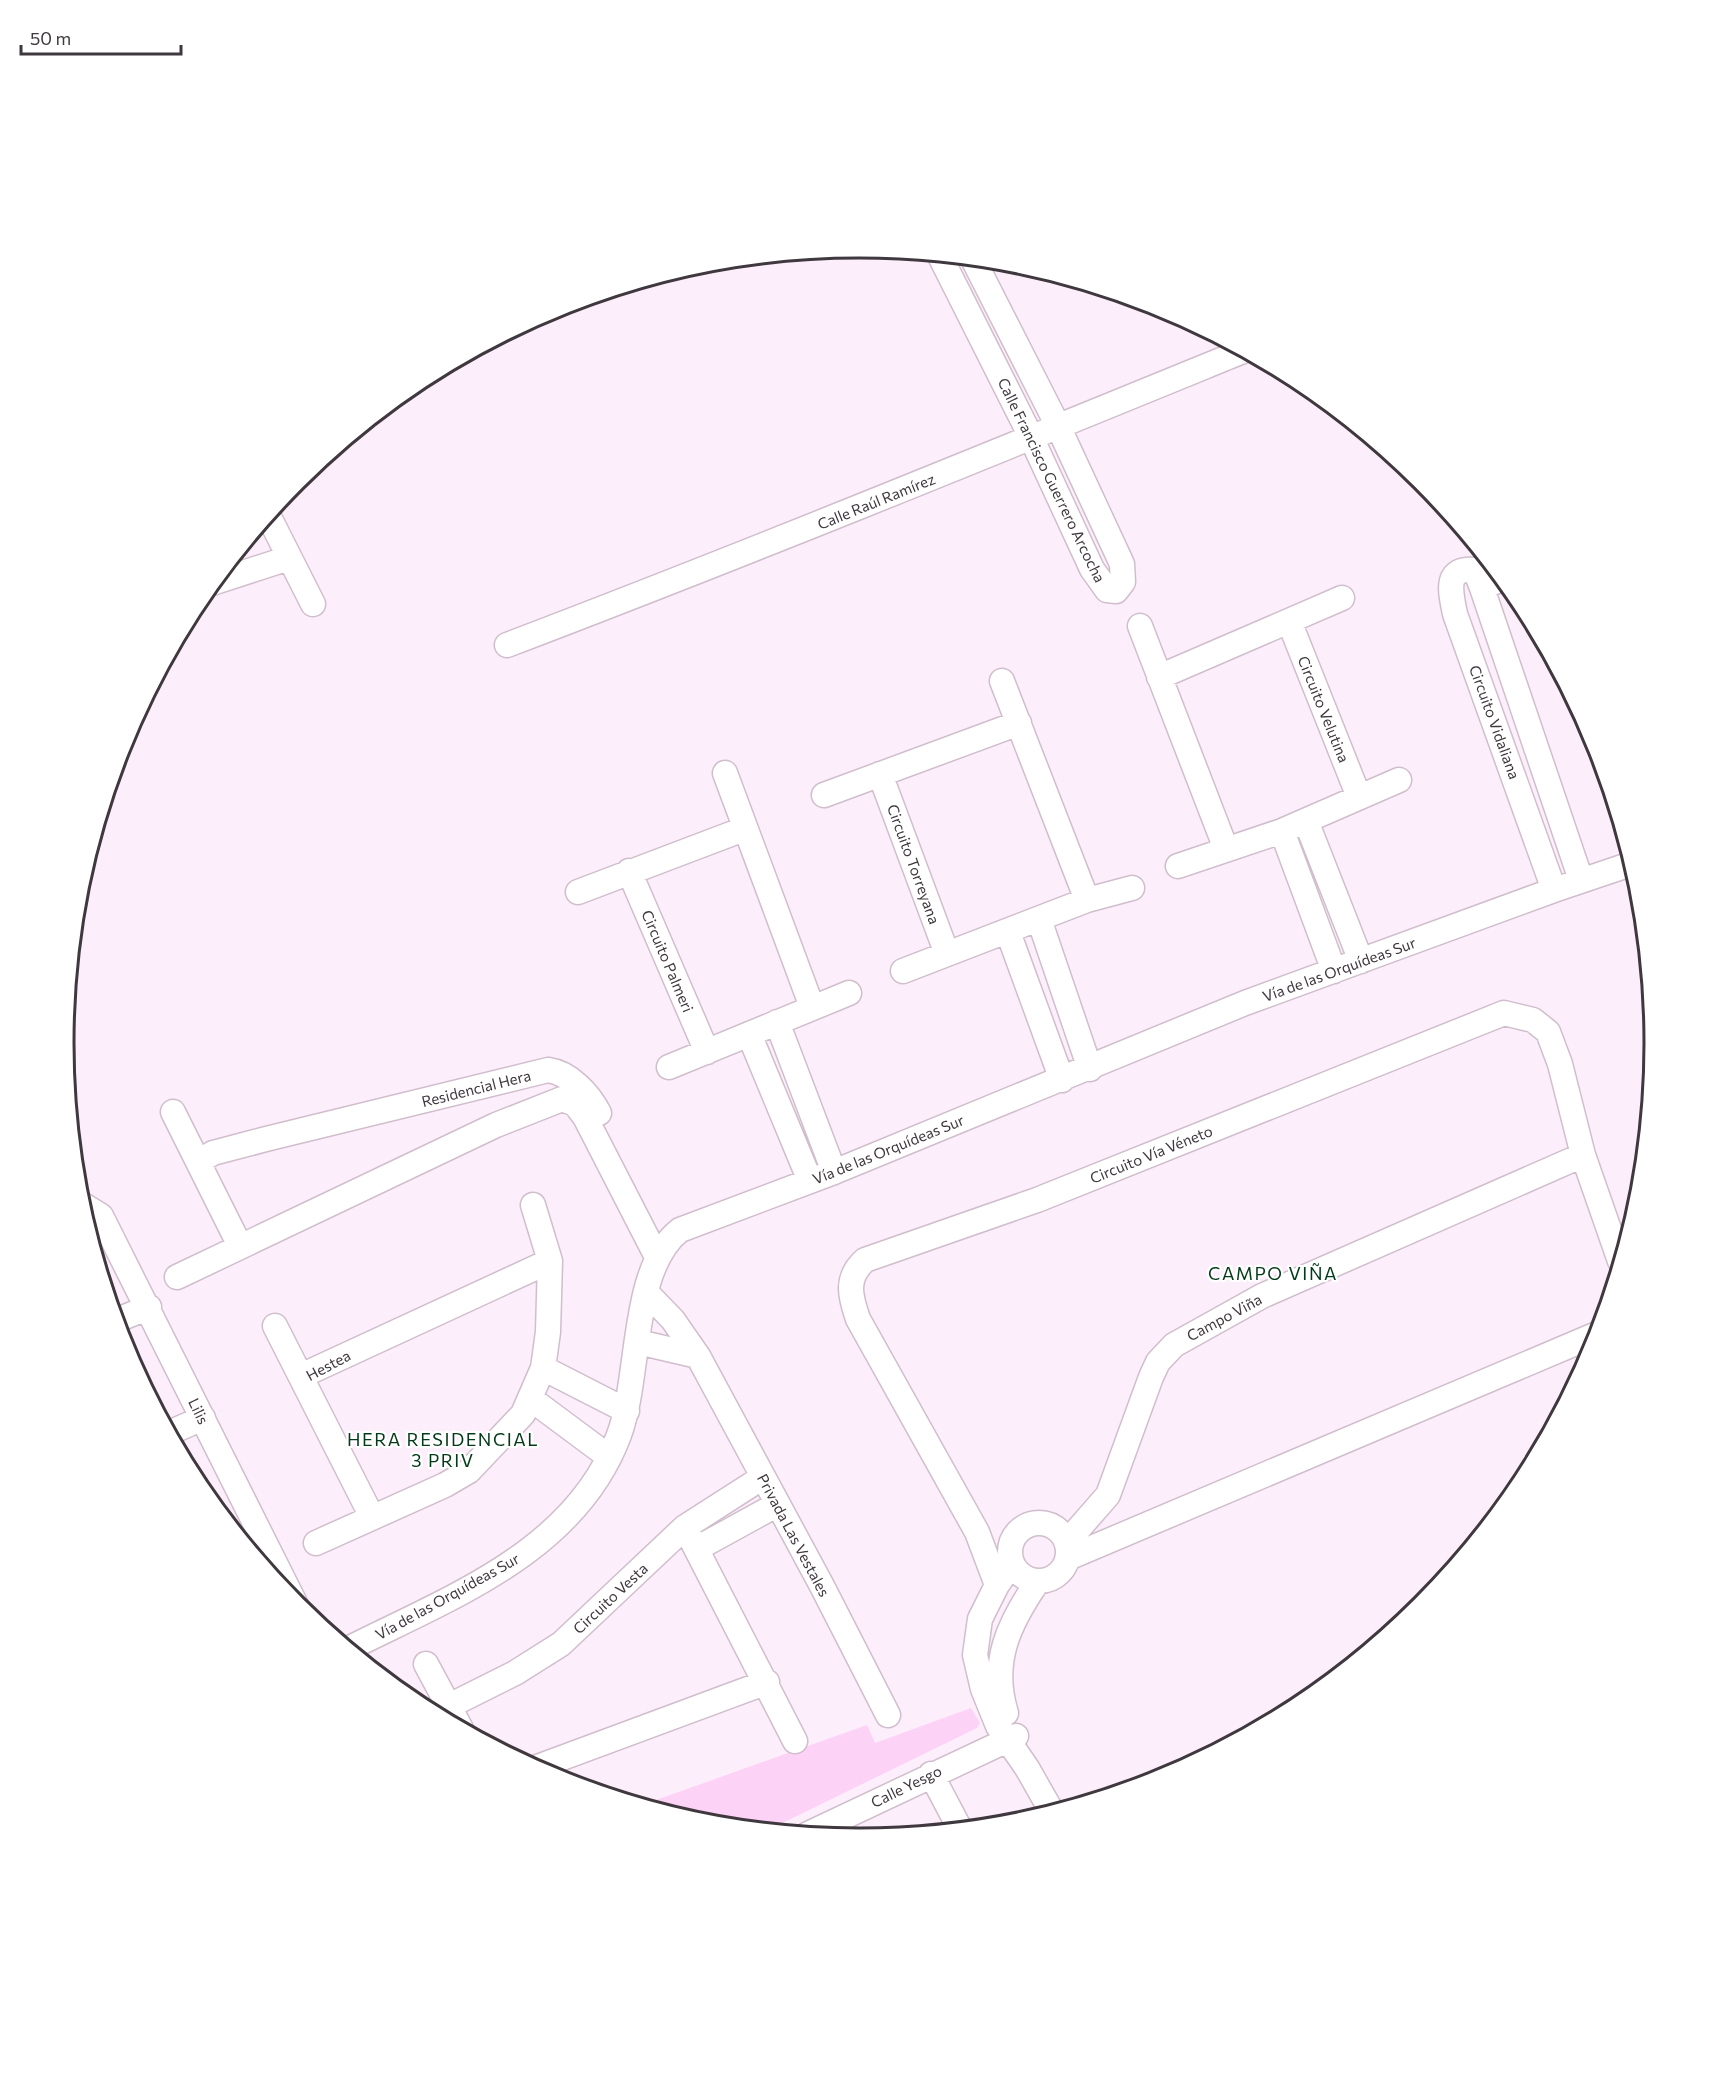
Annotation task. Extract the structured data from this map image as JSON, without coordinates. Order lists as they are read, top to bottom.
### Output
{
  "streets": {
    "street": [
      "Calle Francisco Guerrero Arcocha",
      "Calle Raúl Ramírez",
      "Circuito Velutina",
      "Circuito Vidaliana",
      "Circuito Torreyana",
      "Circuito Palmeri",
      "Vía de las Orquídeas Sur",
      "Residencial Hera",
      "Circuito Vía Véneto",
      "Campo Viña",
      "Hestea",
      "Lilis",
      "Privada Las Vestales",
      "Circuito Vesta",
      "Calle Yesgo"
    ]
  },
  "crossings": [
    ["Calle Francisco Guerrero Arcocha", "Calle Raúl Ramírez"],
    ["Circuito Vidaliana", "Vía de las Orquídeas Sur"],
    ["Vía de las Orquídeas Sur", "Residencial Hera"],
    ["Vía de las Orquídeas Sur", "Privada Las Vestales"],
    ["Circuito Vía Véneto", "Campo Viña"],
    ["Privada Las Vestales", "Circuito Vesta"]
  ],
  "districts": ["CAMPO VIÑA", "HERA RESIDENCIAL 3 PRIV"],
  "scale_bar": "50 m"
}
